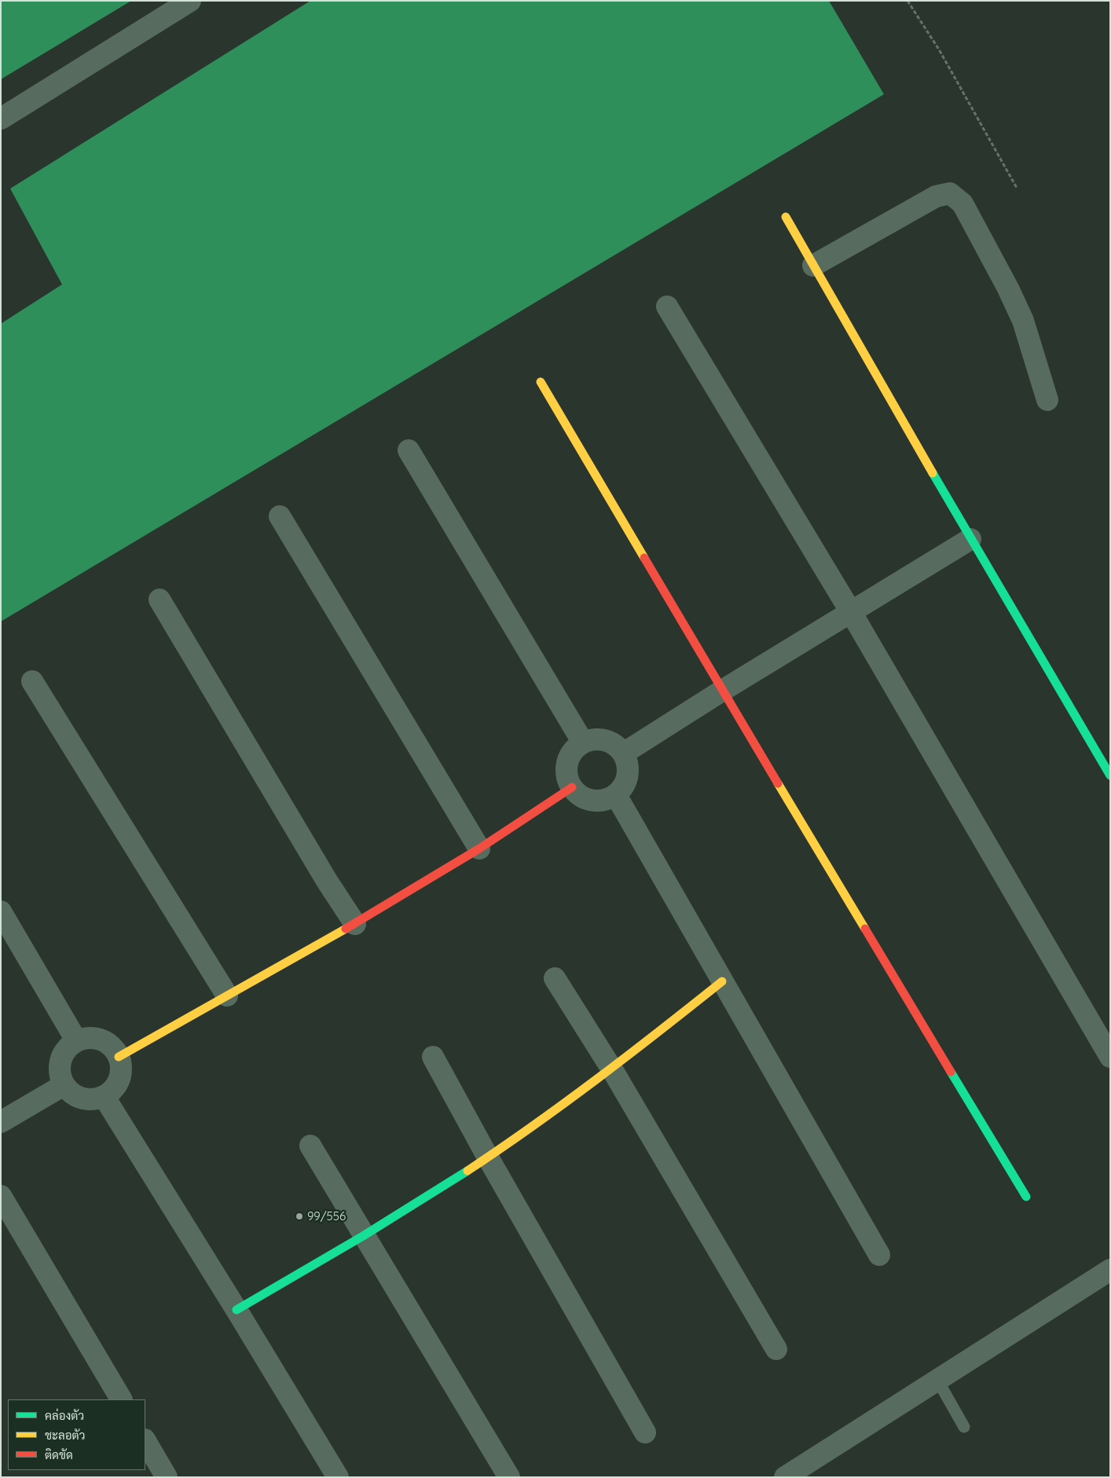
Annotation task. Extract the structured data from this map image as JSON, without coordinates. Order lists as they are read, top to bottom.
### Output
{
  "places": ["99/556"],
  "legend": ["คล่องตัว", "ชะลอตัว", "ติดขัด"]
}
